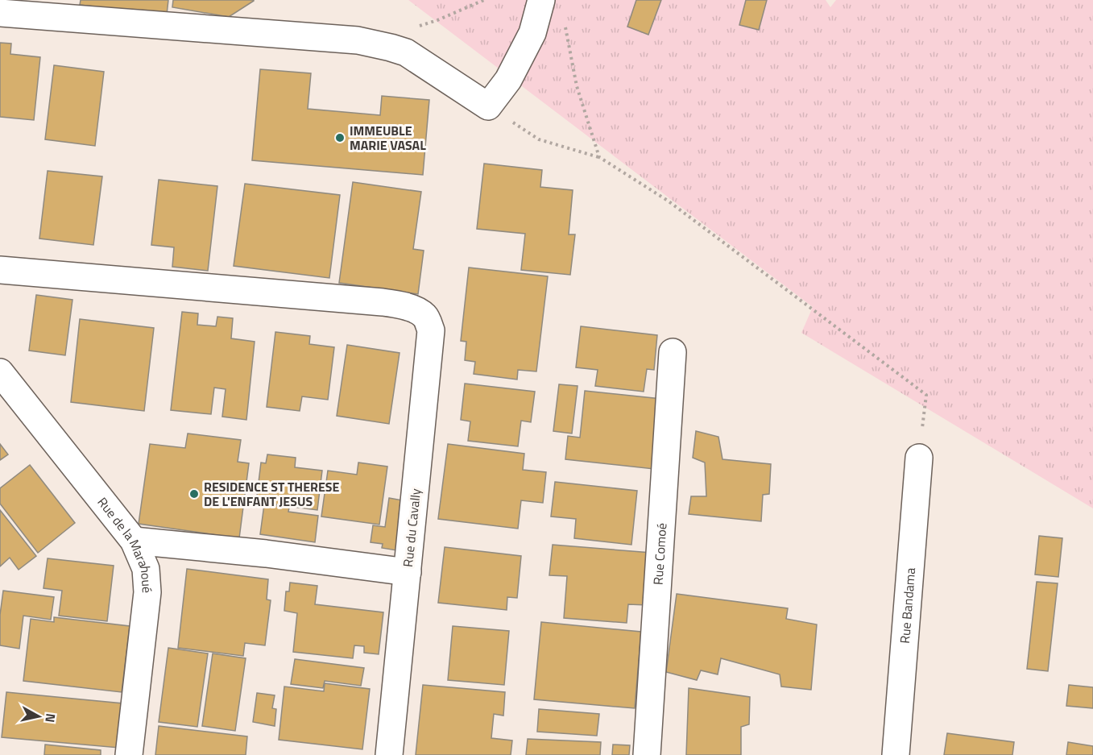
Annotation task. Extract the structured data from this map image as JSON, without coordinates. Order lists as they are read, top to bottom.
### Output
{
  "streets": {
    "street": [
      "Rue du Cavally",
      "Rue de la Marahoué",
      "Rue Comoé",
      "Rue Bandama"
    ]
  },
  "places": ["IMMEUBLE MARIE VASAL", "RESIDENCE ST THERESE DE L'ENFANT JESUS"],
  "north": "right"
}
